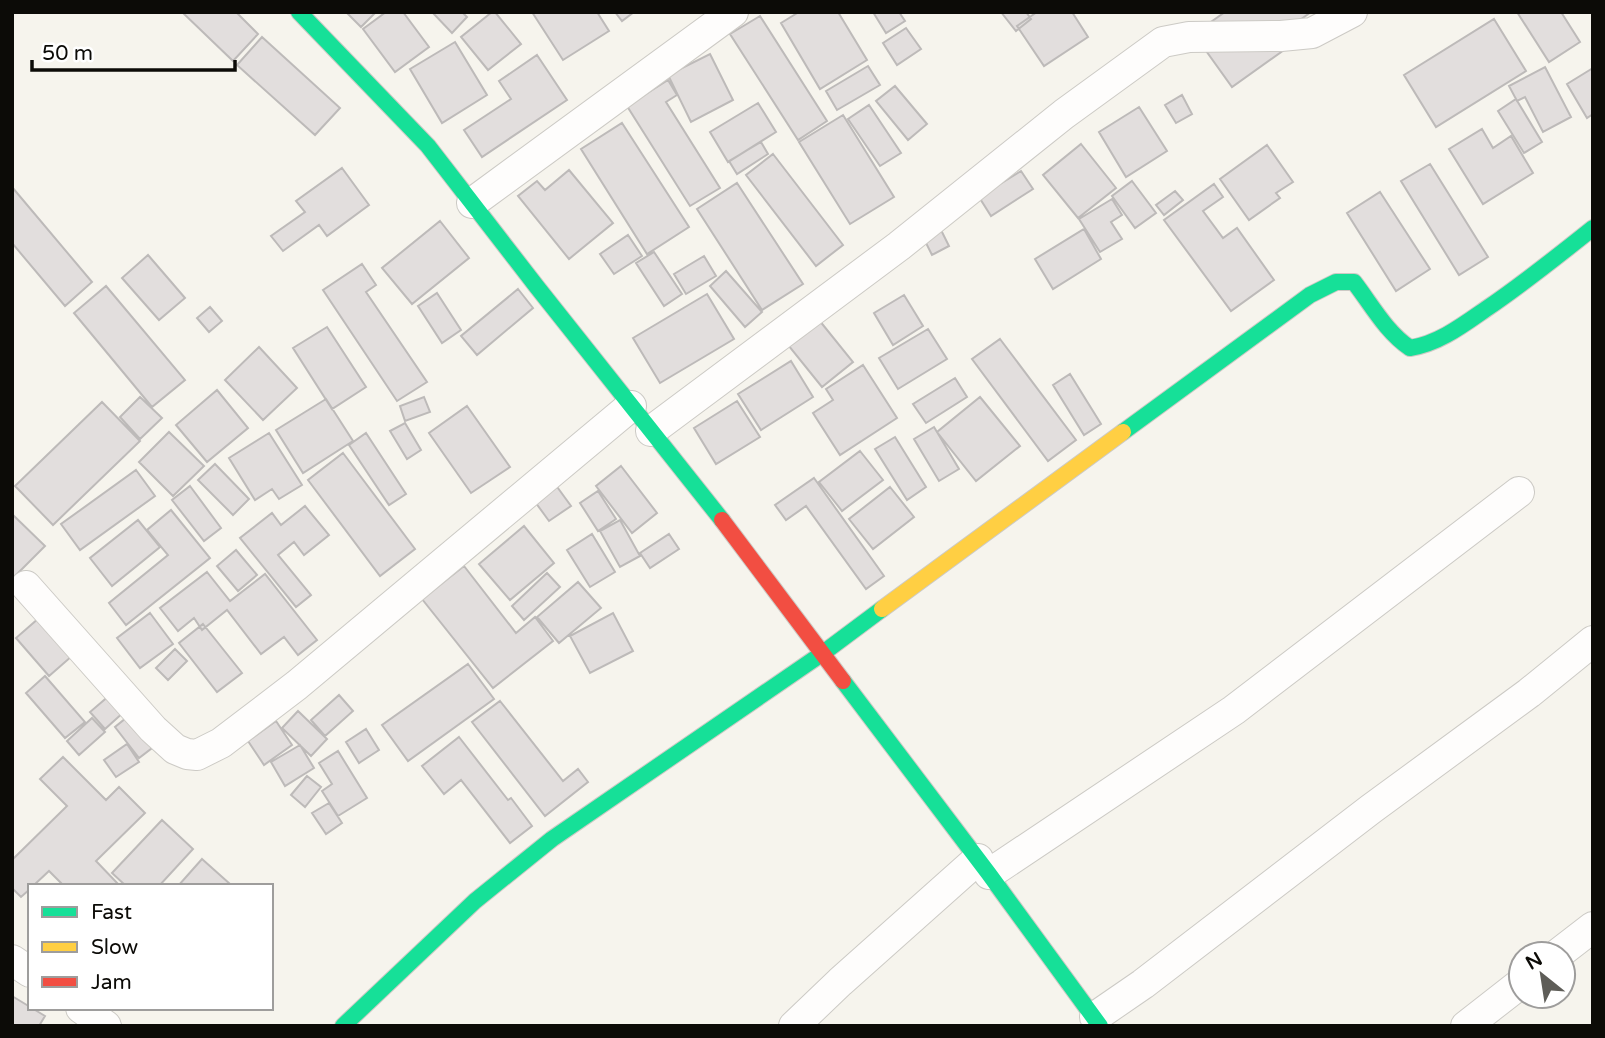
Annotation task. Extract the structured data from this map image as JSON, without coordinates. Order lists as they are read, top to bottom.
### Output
{
  "legend": ["Fast", "Slow", "Jam"],
  "scale_bar": "50 m",
  "north": "top left"
}
